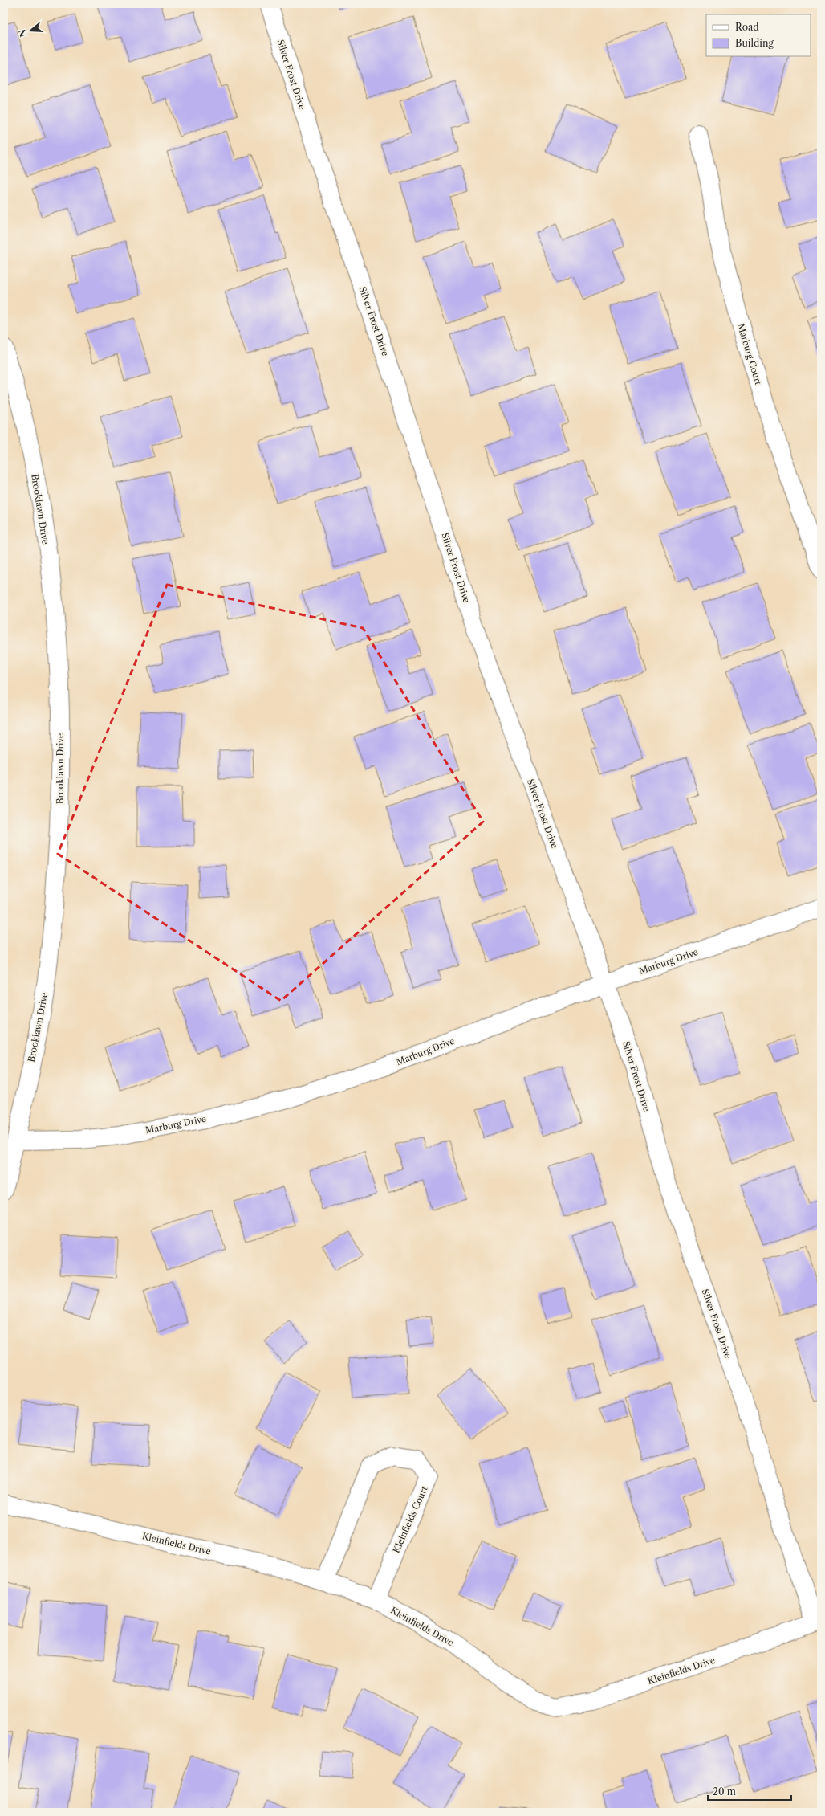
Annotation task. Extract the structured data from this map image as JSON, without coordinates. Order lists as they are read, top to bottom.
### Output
{
  "streets": {
    "street": [
      "Silver Frost Drive",
      "Marburg Court",
      "Brooklawn Drive",
      "Marburg Drive",
      "Kleinfields Court",
      "Kleinfields Drive"
    ]
  },
  "crossings": [
    ["Silver Frost Drive", "Marburg Drive"],
    ["Silver Frost Drive", "Kleinfields Drive"],
    ["Brooklawn Drive", "Marburg Drive"],
    ["Kleinfields Court", "Kleinfields Drive"]
  ],
  "legend": ["Road", "Building"],
  "scale_bar": "20 m",
  "north": "left"
}
